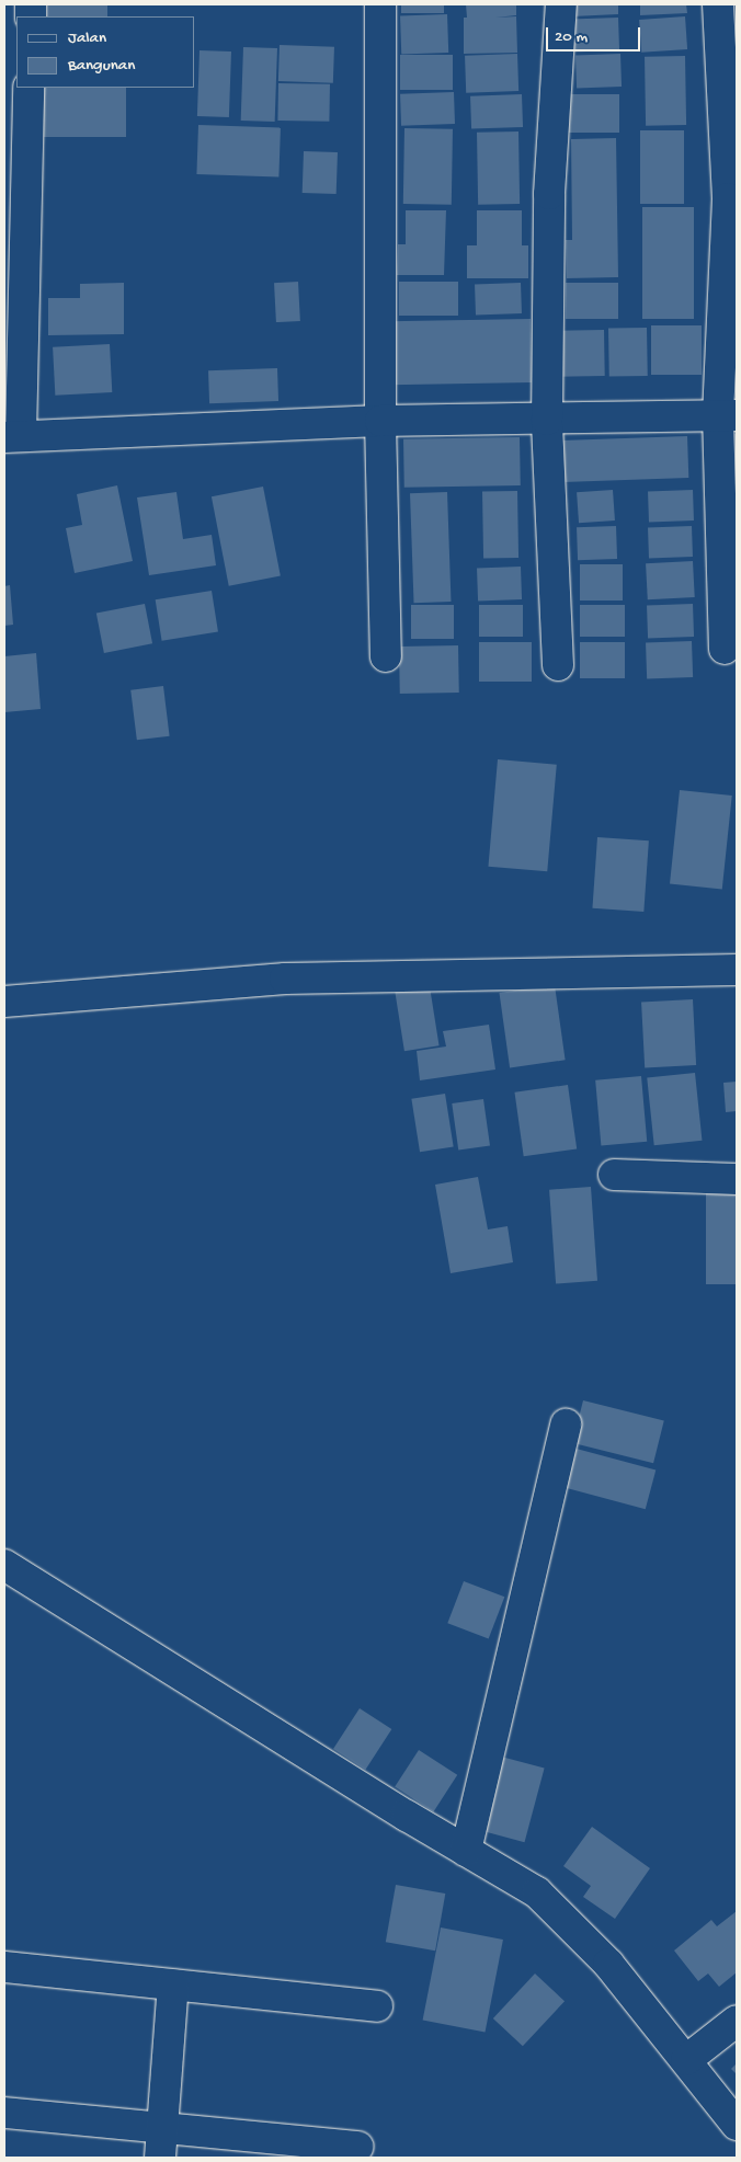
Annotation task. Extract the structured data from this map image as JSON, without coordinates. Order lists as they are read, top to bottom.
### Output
{
  "legend": ["Jalan", "Bangunan"],
  "scale_bar": "20 m"
}
